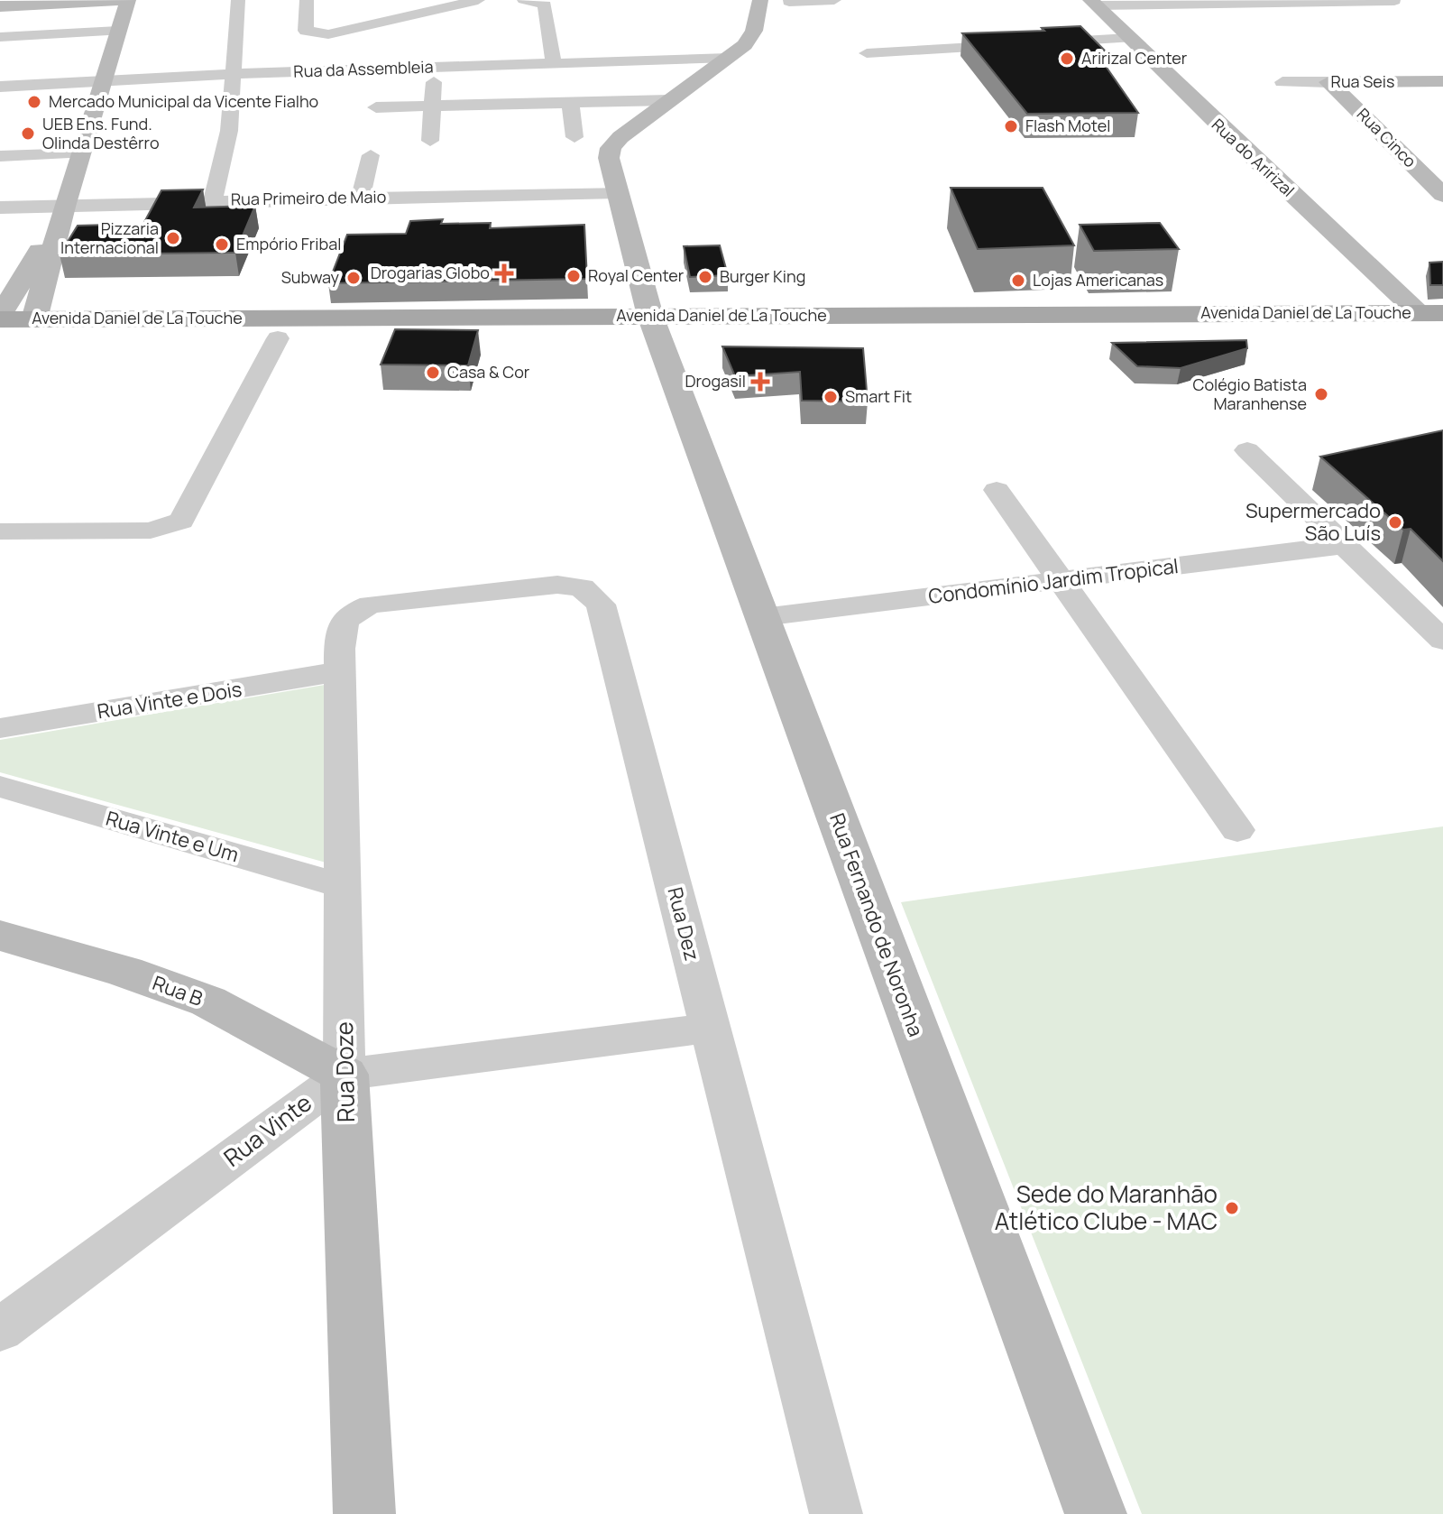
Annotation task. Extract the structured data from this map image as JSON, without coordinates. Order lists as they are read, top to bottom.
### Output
{
  "streets": {
    "main road": ["Avenida Daniel de La Touche"],
    "street": [
      "Rua da Assembleia",
      "Rua Seis",
      "Rua Cinco",
      "Rua do Aririzal",
      "Rua Primeiro de Maio",
      "Condomínio Jardim Tropical",
      "Rua Vinte e Dois",
      "Rua Vinte e Um",
      "Rua Dez",
      "Rua Fernando de Noronha",
      "Rua B",
      "Rua Doze",
      "Rua Vinte"
    ]
  },
  "crossings": [
    ["Rua Seis", "Rua Cinco"],
    ["Rua do Aririzal", "Avenida Daniel de La Touche"],
    ["Rua Primeiro de Maio", "Rua Fernando de Noronha"],
    ["Avenida Daniel de La Touche", "Rua Fernando de Noronha"],
    ["Condomínio Jardim Tropical", "Rua Fernando de Noronha"],
    ["Rua Vinte e Dois", "Rua Doze"],
    ["Rua Vinte e Um", "Rua Doze"],
    ["Rua Dez", "Rua Doze"],
    ["Rua Dez", "Rua Vinte"],
    ["Rua B", "Rua Doze"],
    ["Rua B", "Rua Vinte"],
    ["Rua Doze", "Rua Vinte"]
  ],
  "places": {
    "other": [
      "Aririzal Center",
      "Mercado Municipal da Vicente Fialho",
      "Flash Motel",
      "UEB Ens. Fund. Olinda Destêrro",
      "Pizzaria Internacional",
      "Empório Fribal",
      "Royal Center",
      "Burger King",
      "Subway",
      "Lojas Americanas",
      "Casa & Cor",
      "Colégio Batista Maranhense",
      "Smart Fit",
      "Supermercado São Luís",
      "Sede do Maranhão Atlético Clube - MAC"
    ],
    "health": ["Drogarias Globo", "Drogasil"]
  }
}
